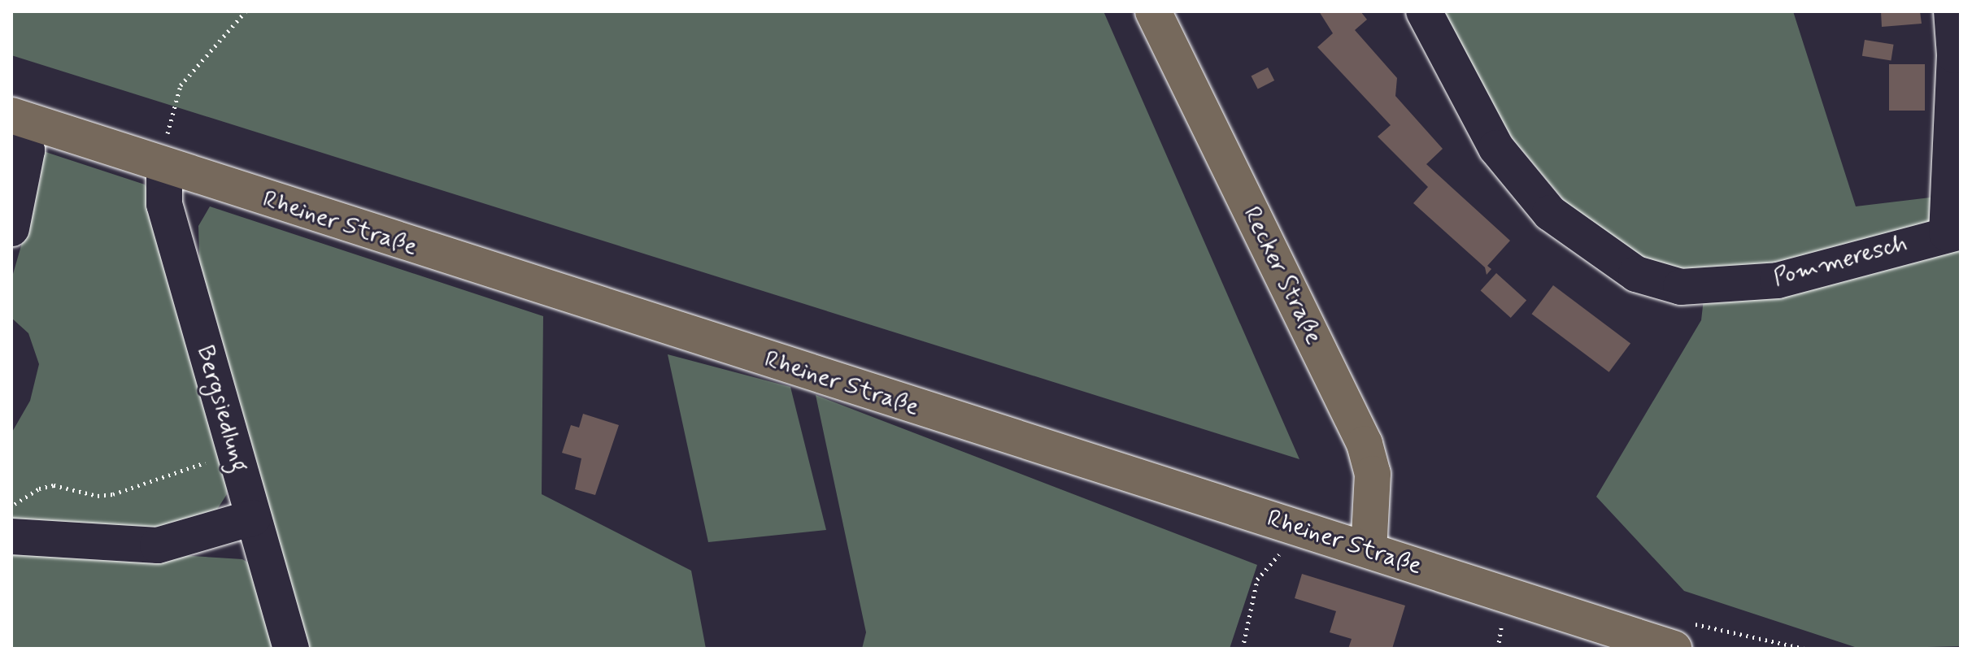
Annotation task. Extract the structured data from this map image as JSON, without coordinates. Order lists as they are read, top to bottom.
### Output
{
  "streets": {
    "main road": ["Rheiner Straße", "Recker Straße"],
    "street": ["Pommeresch", "Bergsiedlung"]
  },
  "crossings": [
    ["Rheiner Straße", "Recker Straße"],
    ["Rheiner Straße", "Bergsiedlung"]
  ]
}
